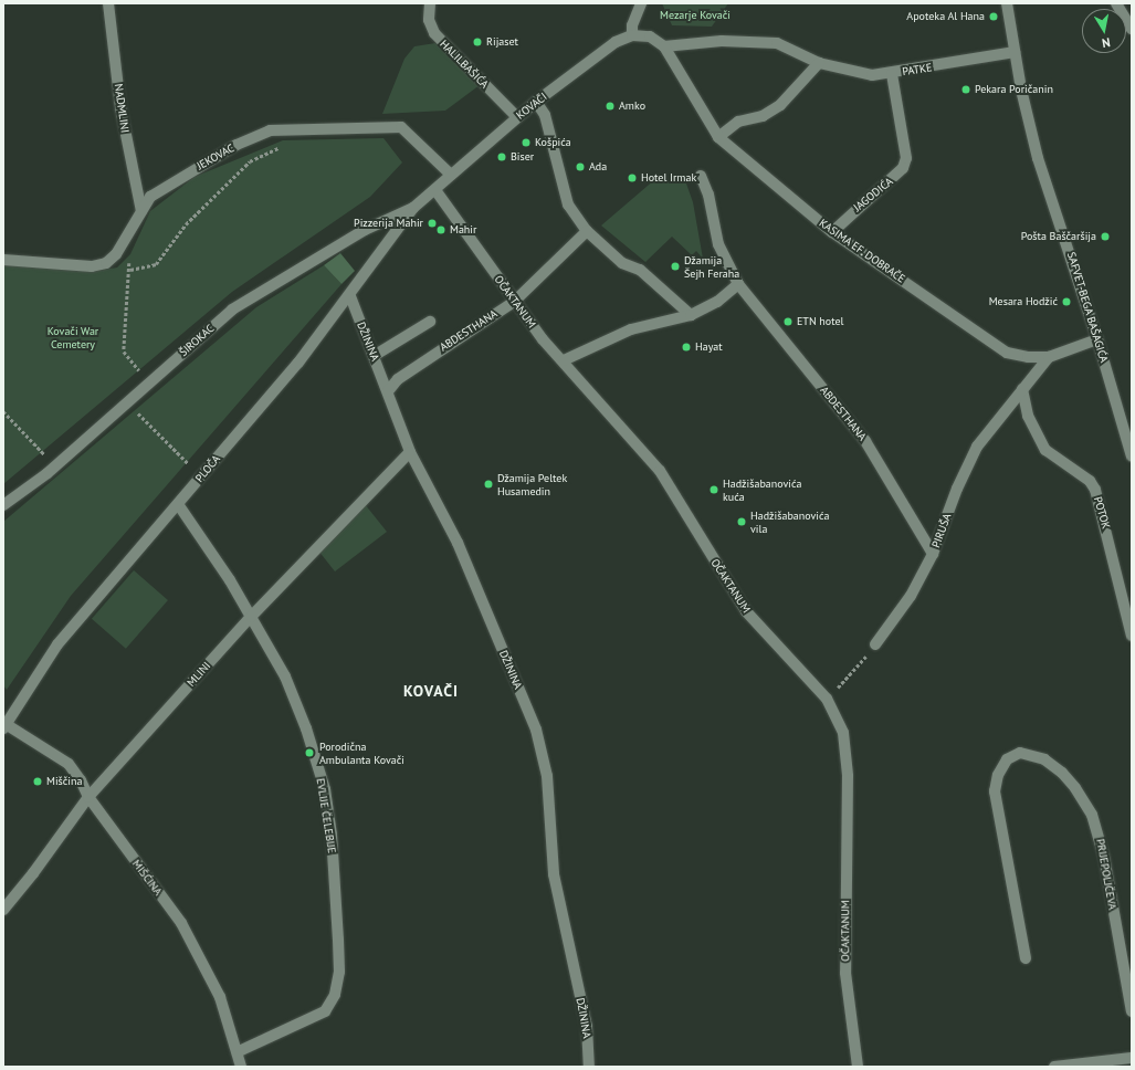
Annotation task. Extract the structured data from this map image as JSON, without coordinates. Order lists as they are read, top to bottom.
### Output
{
  "streets": {
    "street": [
      "HALILBAŠIĆA",
      "PATKE",
      "KOVAČI",
      "NADMLINI",
      "JEKOVAC",
      "JAGODIĆA",
      "KASIMA EF. DOBRAČE",
      "OČAKTANUM",
      "SAFVET-BEGA BAŠAGIĆA",
      "ABDESTHANA",
      "ŠIROKAC",
      "DŽININA",
      "PLOČA",
      "POTOK",
      "PIRUŠA",
      "MLINI",
      "EVLIJE ČELEBIJE",
      "PRIJEPOLJČEVA",
      "MIŠĆINA"
    ]
  },
  "crossings": [
    ["HALILBAŠIĆA", "KOVAČI"],
    ["PATKE", "JAGODIĆA"],
    ["PATKE", "KASIMA EF. DOBRAČE"],
    ["PATKE", "SAFVET-BEGA BAŠAGIĆA"],
    ["KOVAČI", "JEKOVAC"],
    ["KOVAČI", "OČAKTANUM"],
    ["KOVAČI", "ŠIROKAC"],
    ["KOVAČI", "PLOČA"],
    ["NADMLINI", "JEKOVAC"],
    ["JAGODIĆA", "KASIMA EF. DOBRAČE"],
    ["KASIMA EF. DOBRAČE", "SAFVET-BEGA BAŠAGIĆA"],
    ["KASIMA EF. DOBRAČE", "PIRUŠA"],
    ["OČAKTANUM", "ABDESTHANA"],
    ["ABDESTHANA", "DŽININA"],
    ["ABDESTHANA", "PIRUŠA"],
    ["ŠIROKAC", "PLOČA"],
    ["DŽININA", "PLOČA"],
    ["DŽININA", "MLINI"],
    ["PLOČA", "EVLIJE ČELEBIJE"],
    ["PLOČA", "MIŠĆINA"],
    ["POTOK", "PIRUŠA"],
    ["MLINI", "EVLIJE ČELEBIJE"],
    ["MLINI", "MIŠĆINA"],
    ["EVLIJE ČELEBIJE", "MIŠĆINA"]
  ],
  "districts": ["KOVAČI"],
  "parks": ["Mezarje Kovači", "Kovači War Cemetery"],
  "places": [
    "Apoteka Al Hana",
    "Rijaset",
    "Pekara Poričanin",
    "Amko",
    "Košpića",
    "Biser",
    "Ada",
    "Hotel Irmak",
    "Pizzerija Mahir",
    "Mahir",
    "Pošta Baščaršija",
    "Džamija Šejh Feraha",
    "Mesara Hodžić",
    "ETN hotel",
    "Hayat",
    "Džamija Peltek Husamedin",
    "Hadžišabanovića kuća",
    "Hadžišabanovića vila",
    "Porodična Ambulanta Kovači",
    "Miščina"
  ],
  "north": "bottom"
}
